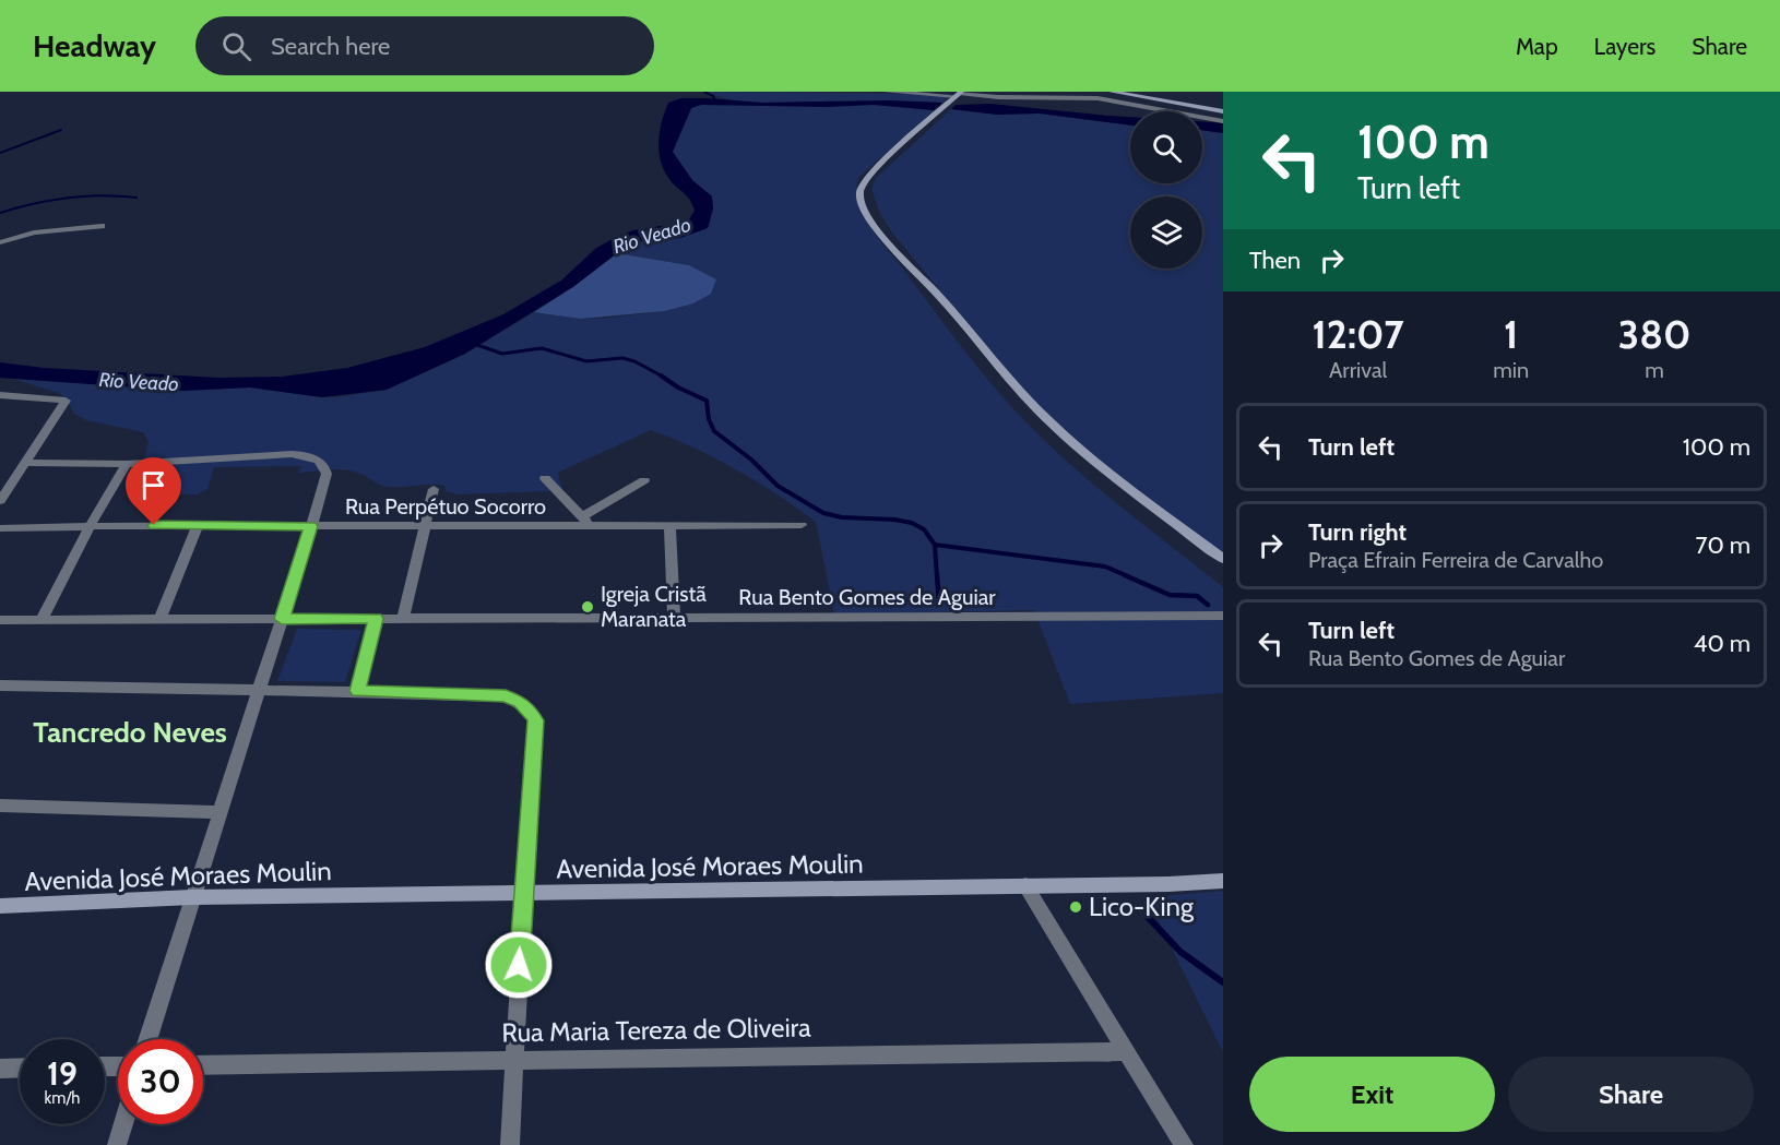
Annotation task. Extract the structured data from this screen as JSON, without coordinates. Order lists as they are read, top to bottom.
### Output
{
  "streets": {
    "main road": ["Avenida José Moraes Moulin"],
    "street": ["Rua Perpétuo Socorro", "Rua Bento Gomes de Aguiar", "Rua Maria Tereza de Oliveira"]
  },
  "districts": ["Tancredo Neves"],
  "water": ["Rio Veado"],
  "places": ["Igreja Cristã Maranata", "Lico-King"],
  "page": {
    "header": "Headway",
    "search": "Search here",
    "nav": ["Map", "Layers", "Share"],
    "turn": ["100 m", "Turn left"],
    "then": "Then",
    "eta": [
      "12:07",
      "Arrival",
      "1",
      "min",
      "380",
      "m"
    ],
    "list": [
      {
        "name": "Turn left",
        "value": "100 m"
      },
      {
        "name": "Turn right",
        "note": "Praça Efrain Ferreira de Carvalho",
        "value": "70 m"
      },
      {
        "name": "Turn left",
        "note": "Rua Bento Gomes de Aguiar",
        "value": "40 m"
      }
    ],
    "speed": "19 km/h",
    "limit": "30",
    "buttons": ["Exit", "Share"]
  }
}
